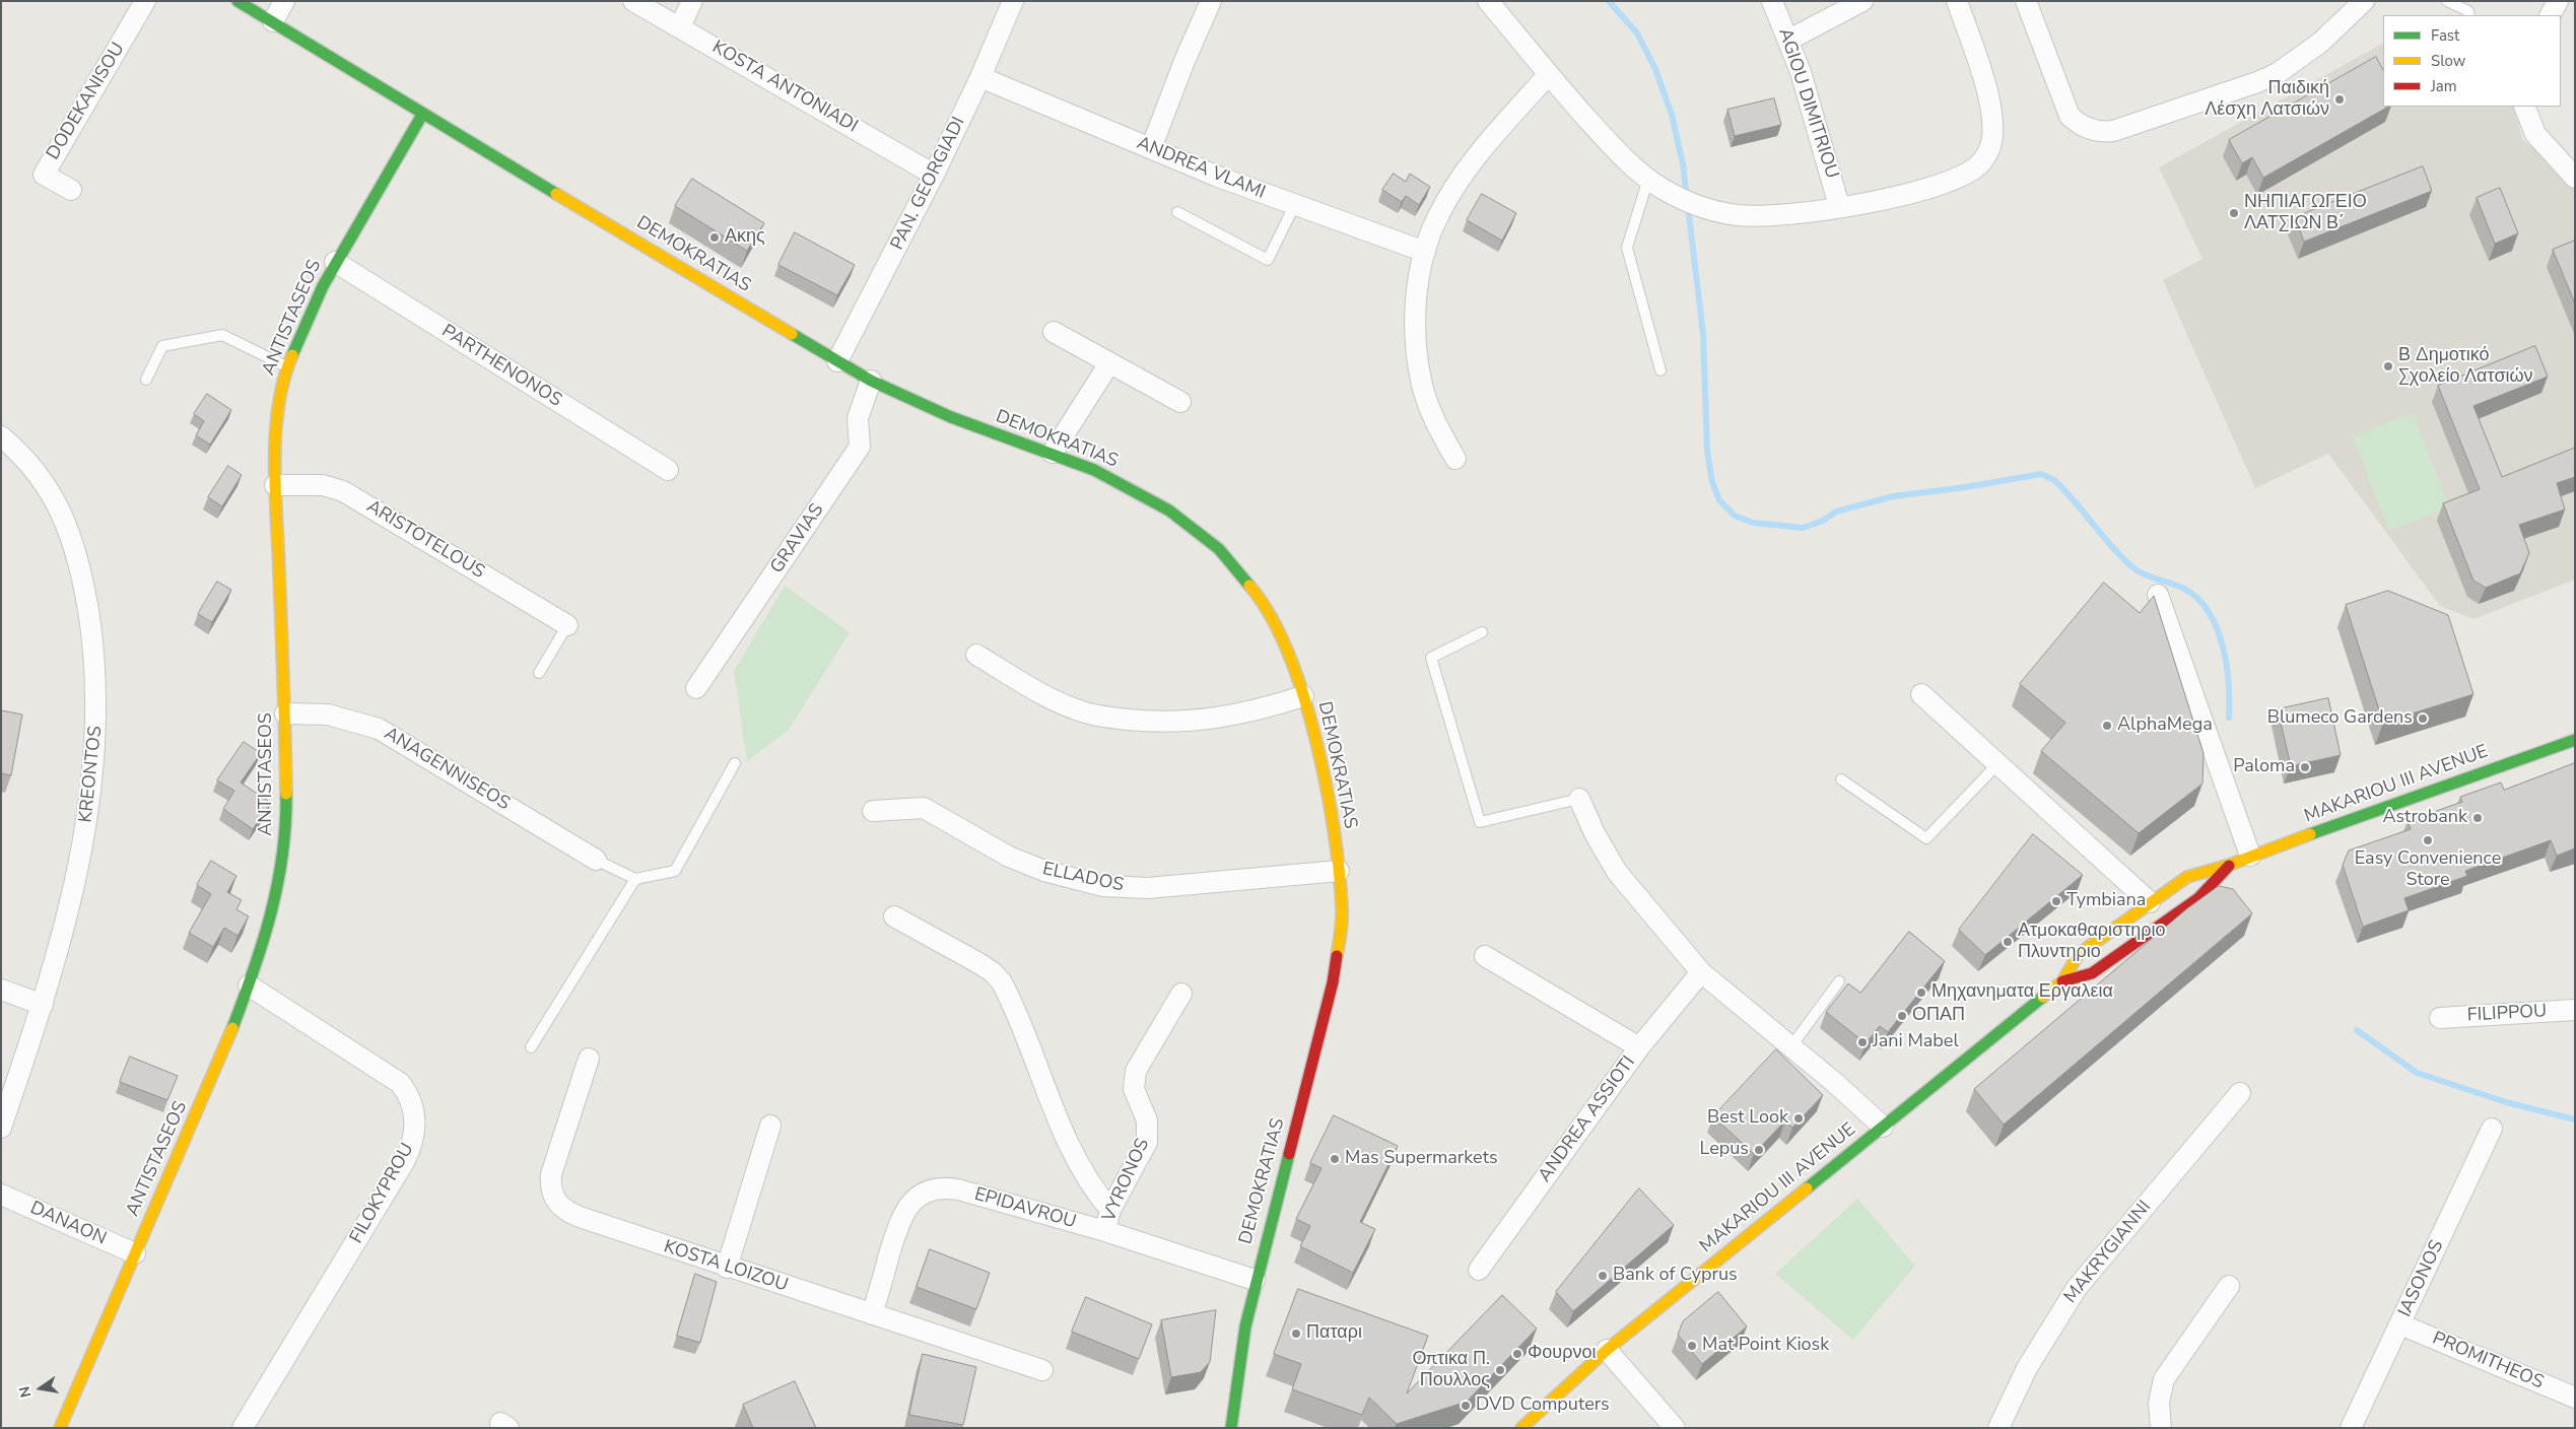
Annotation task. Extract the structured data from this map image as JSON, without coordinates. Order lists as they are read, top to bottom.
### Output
{
  "streets": {
    "street": [
      "KOSTA ANTONIADI",
      "DODEKANISOU",
      "AGIOU DIMITRIOU",
      "ANDREA VLAMI",
      "PAN. GEORGIADI",
      "DEMOKRATIAS",
      "ANTISTASEOS",
      "PARTHENONOS",
      "GRAVIAS",
      "ARISTOTELOUS",
      "ANAGENNISEOS",
      "KREONTOS",
      "MAKARIOU III AVENUE",
      "ELLADOS",
      "FILIPPOU",
      "ANDREA ASSIOTI",
      "VYRONOS",
      "FILOKYPROU",
      "EPIDAVROU",
      "DANAON",
      "MAKRYGIANNI",
      "KOSTA LOIZOU",
      "IASONOS",
      "PROMITHEOS"
    ]
  },
  "crossings": [
    ["KOSTA ANTONIADI", "PAN. GEORGIADI"],
    ["ANDREA VLAMI", "PAN. GEORGIADI"],
    ["PAN. GEORGIADI", "DEMOKRATIAS"],
    ["DEMOKRATIAS", "ANTISTASEOS"],
    ["DEMOKRATIAS", "GRAVIAS"],
    ["DEMOKRATIAS", "ELLADOS"],
    ["DEMOKRATIAS", "EPIDAVROU"],
    ["ANTISTASEOS", "PARTHENONOS"],
    ["ANTISTASEOS", "ARISTOTELOUS"],
    ["ANTISTASEOS", "ANAGENNISEOS"],
    ["ANTISTASEOS", "FILOKYPROU"],
    ["ANTISTASEOS", "DANAON"],
    ["VYRONOS", "EPIDAVROU"],
    ["EPIDAVROU", "KOSTA LOIZOU"],
    ["IASONOS", "PROMITHEOS"]
  ],
  "places": [
    "Παιδική Λέσχη Λατσιών",
    "ΝΗΠΙΑΓΩΓΕΙΟ ΛΑΤΣΙΩΝ Β΄",
    "Ακης",
    "Β Δημοτικό Σχολείο Λατσιών",
    "Blumeco Gardens",
    "AlphaMega",
    "Paloma",
    "Astrobank",
    "Easy Convenience Store",
    "Tymbiana",
    "Ατμοκαθαριστηριο Πλυντηριο",
    "Μηχανηματα Εργαλεια",
    "ΟΠΑΠ",
    "Jani Mabel",
    "Best Look",
    "Lepus",
    "Mas Supermarkets",
    "Bank of Cyprus",
    "Παταρι",
    "Mat Point Kiosk",
    "Φουρνοι",
    "Οπτικα Π. Πουλλος",
    "DVD Computers"
  ],
  "legend": ["Fast", "Slow", "Jam"],
  "north": "left"
}
